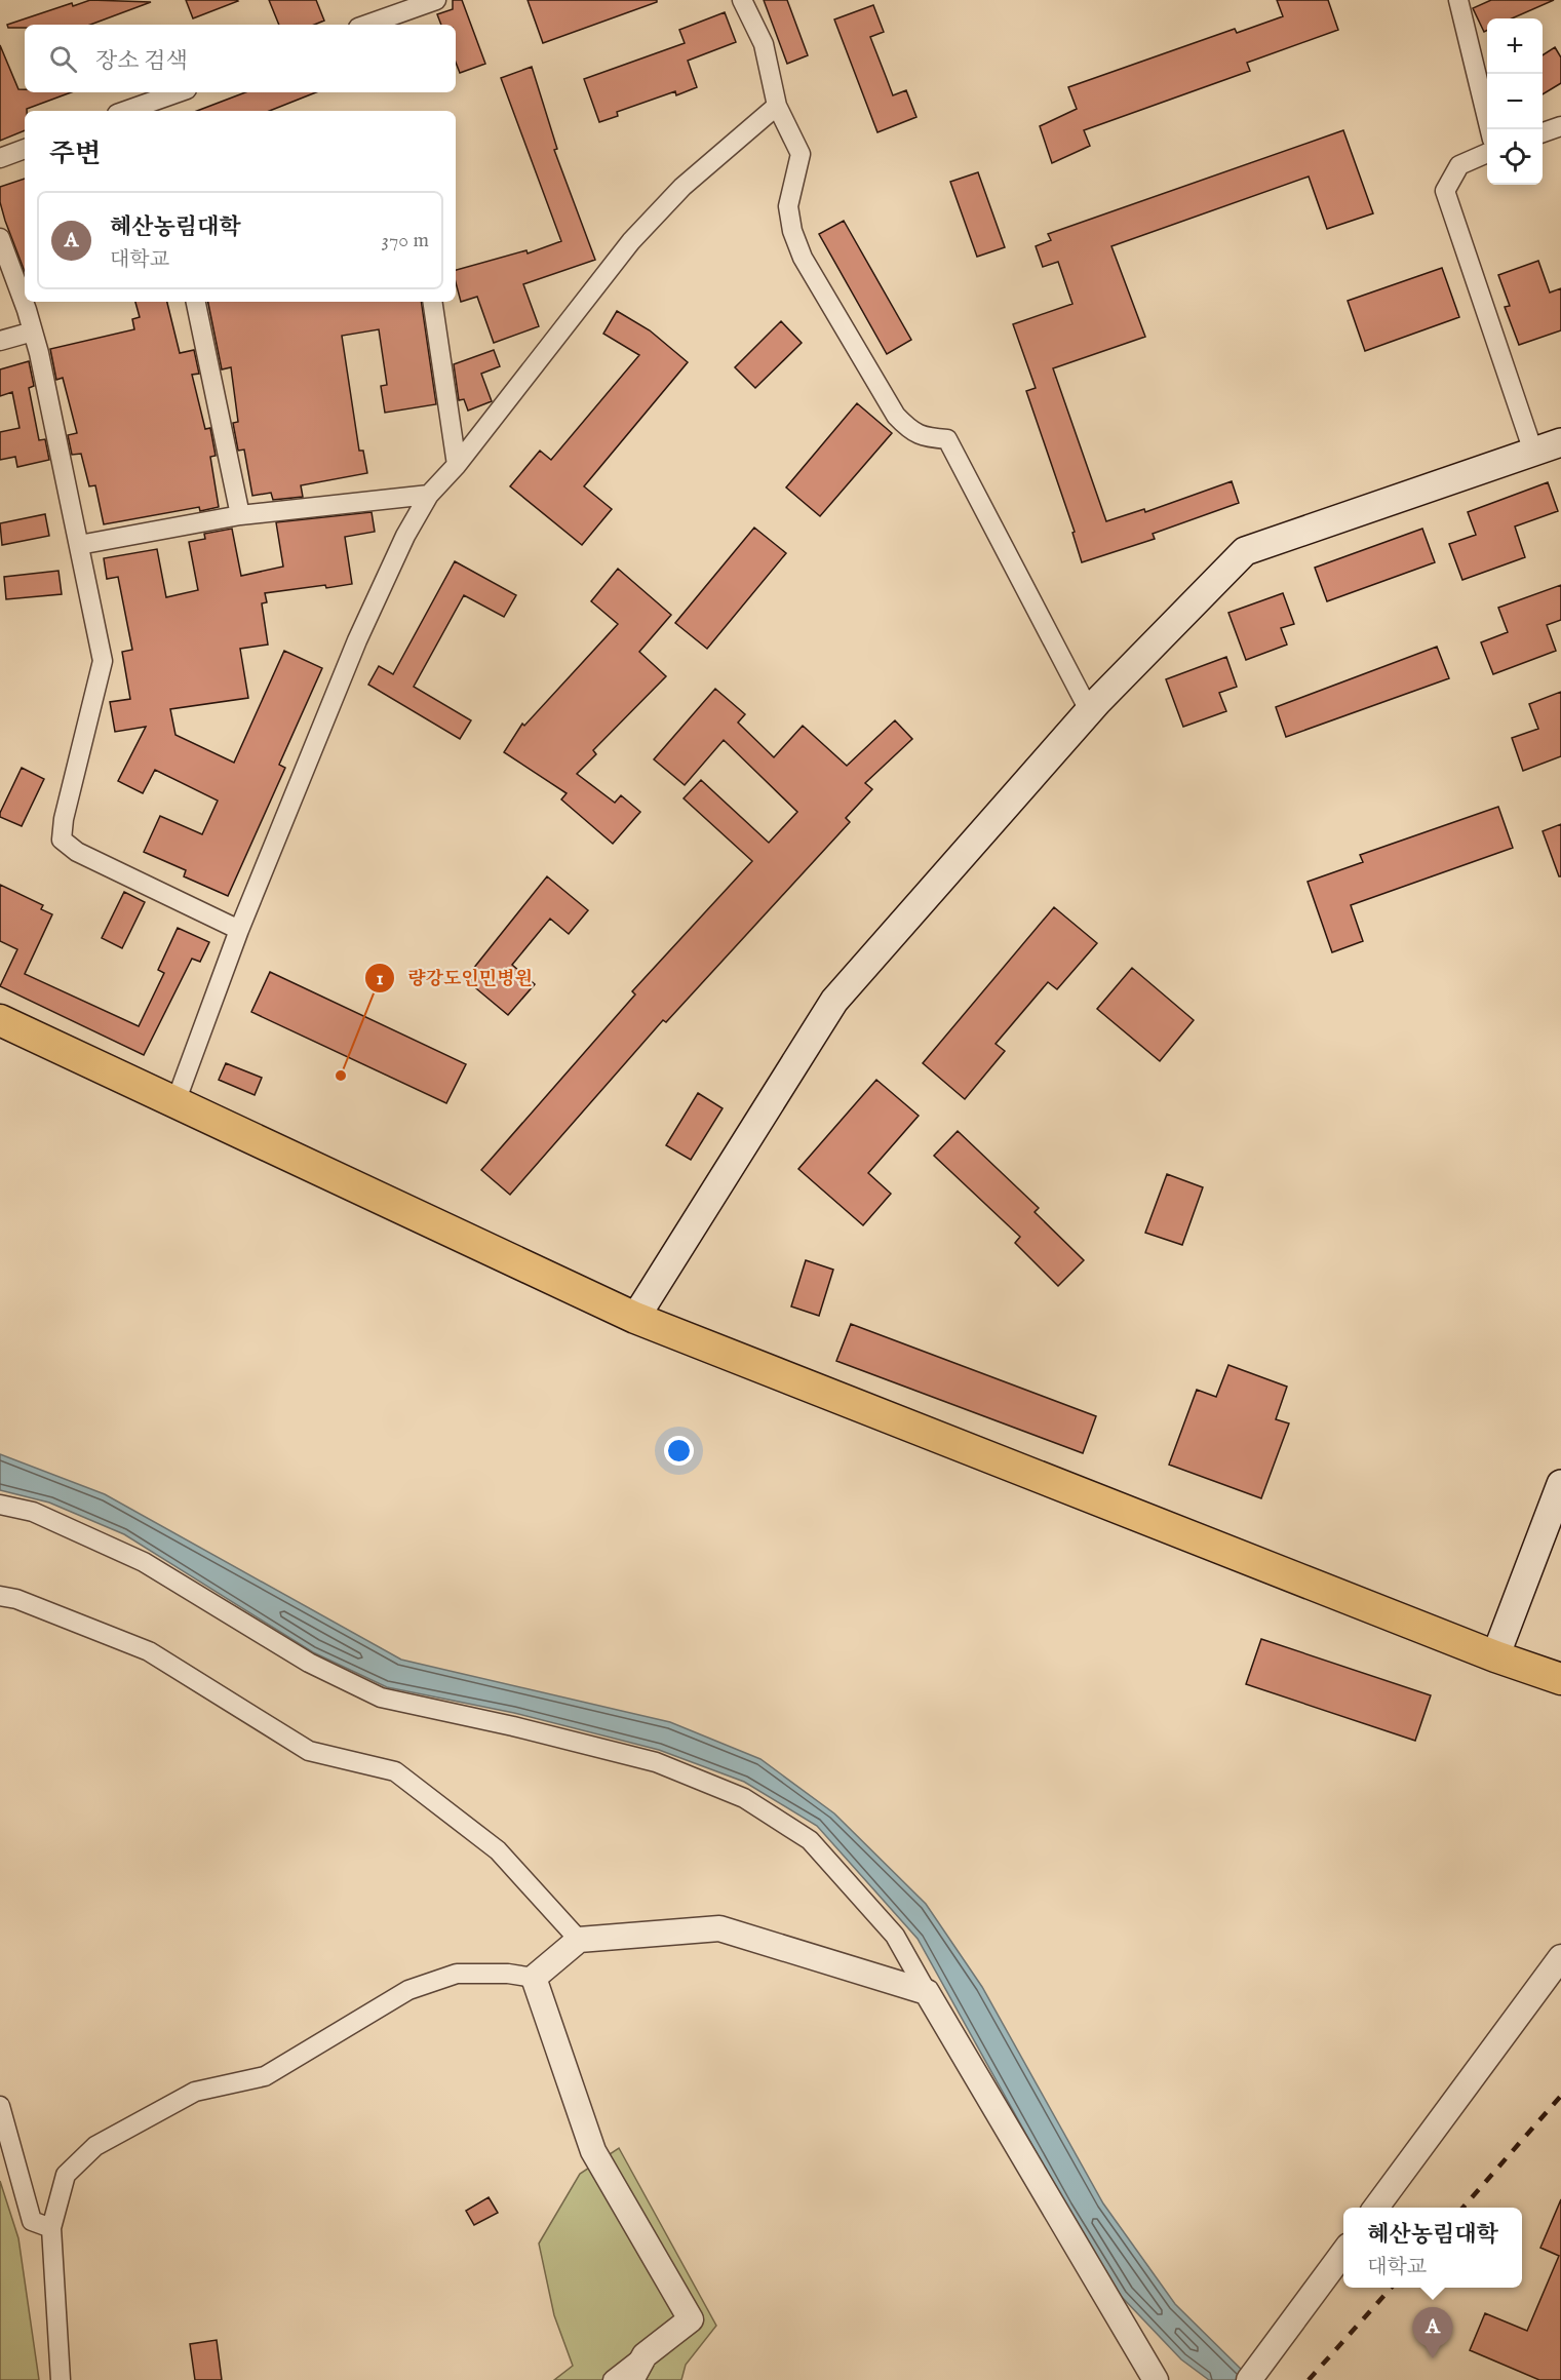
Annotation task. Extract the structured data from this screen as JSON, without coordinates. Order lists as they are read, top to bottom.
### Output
{
  "places": ["량강도인민병원"],
  "page": {
    "map_buttons": ["+", "−"],
    "search": "장소 검색",
    "heading": "주변",
    "list": [
      {
        "mark": "A",
        "name": "혜산농림대학",
        "note": "대학교",
        "value": "370 m"
      }
    ],
    "popup": ["혜산농림대학", "대학교"],
    "pins": "A"
  }
}
